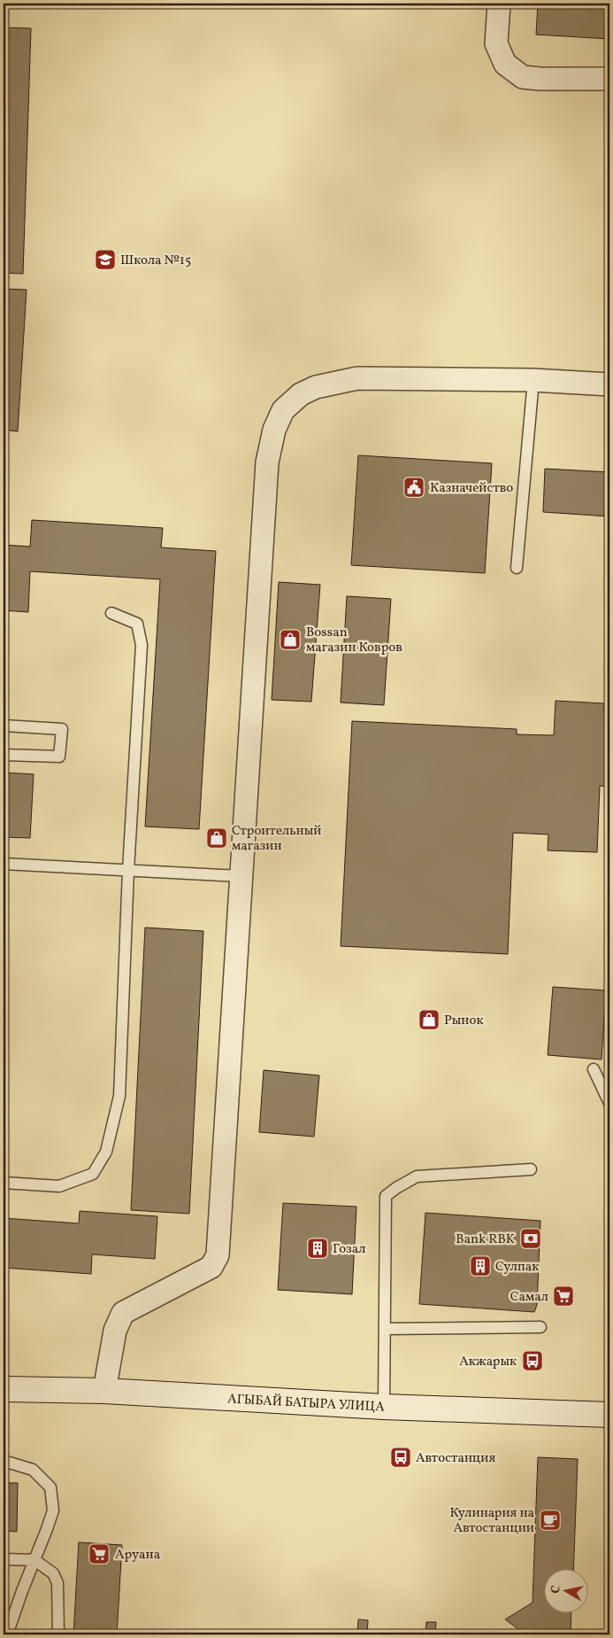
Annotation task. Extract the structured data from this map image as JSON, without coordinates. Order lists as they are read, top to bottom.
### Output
{
  "streets": {
    "main road": ["АГЫБАЙ БАТЫРА УЛИЦА"]
  },
  "places": {
    "school or university": ["Школа №15"],
    "public building": ["Казначейство"],
    "shop": ["Bossan магазин Ковров", "Строительный магазин", "Рынок"],
    "bank": ["Bank RBK"],
    "building": ["Гозал", "Сулпак"],
    "supermarket": ["Самал", "Аруана"],
    "bus stop": ["Акжарык", "Автостанция"],
    "cafe": ["Кулинария на Автостанции"]
  },
  "north": "left"
}
